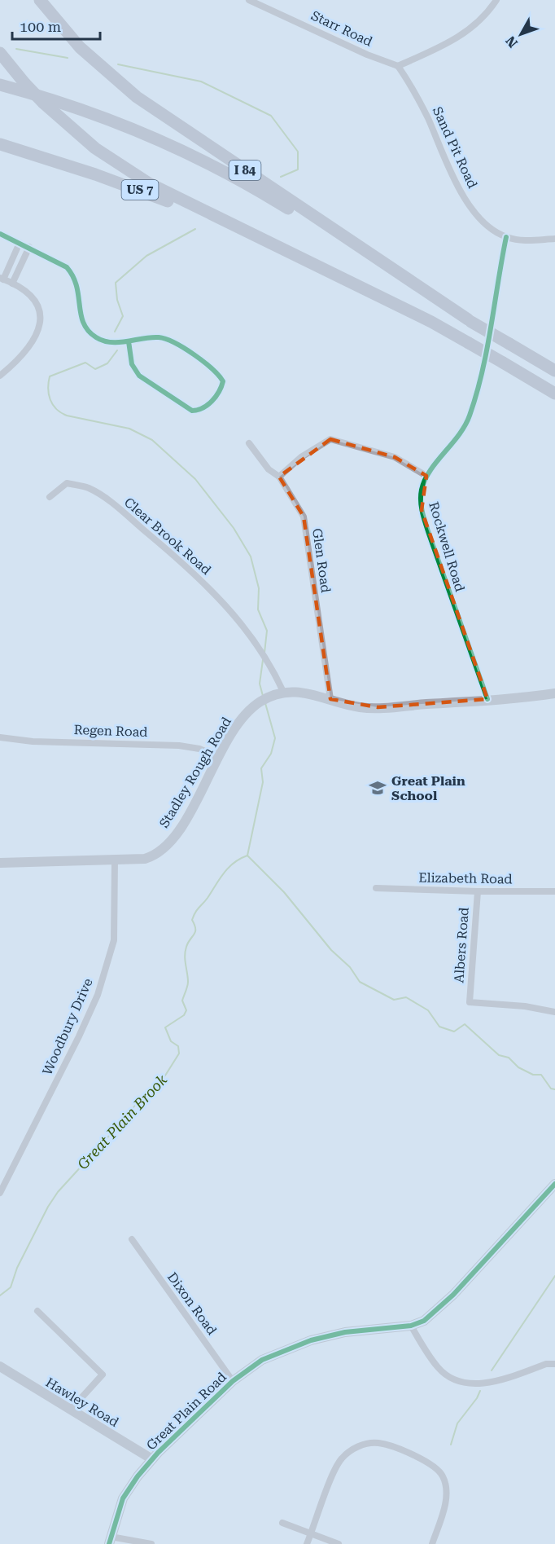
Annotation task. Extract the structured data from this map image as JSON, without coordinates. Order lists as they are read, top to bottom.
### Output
{
  "streets": {
    "highway": ["I 84", "US 7"],
    "street": [
      "Starr Road",
      "Sand Pit Road",
      "Clear Brook Road",
      "Rockwell Road",
      "Glen Road",
      "Regen Road",
      "Stadley Rough Road",
      "Elizabeth Road",
      "Albers Road",
      "Woodbury Drive",
      "Dixon Road",
      "Hawley Road",
      "Great Plain Road"
    ]
  },
  "crossings": [
    ["Starr Road", "Sand Pit Road"],
    ["Sand Pit Road", "Rockwell Road"],
    ["Clear Brook Road", "Stadley Rough Road"],
    ["Rockwell Road", "Stadley Rough Road"],
    ["Glen Road", "Stadley Rough Road"],
    ["Regen Road", "Stadley Rough Road"],
    ["Stadley Rough Road", "Woodbury Drive"],
    ["Elizabeth Road", "Albers Road"],
    ["Dixon Road", "Great Plain Road"],
    ["Hawley Road", "Great Plain Road"]
  ],
  "water": ["Great Plain Brook"],
  "places": {
    "school or university": ["Great Plain School"]
  },
  "scale_bar": "100 m",
  "north": "bottom left"
}
